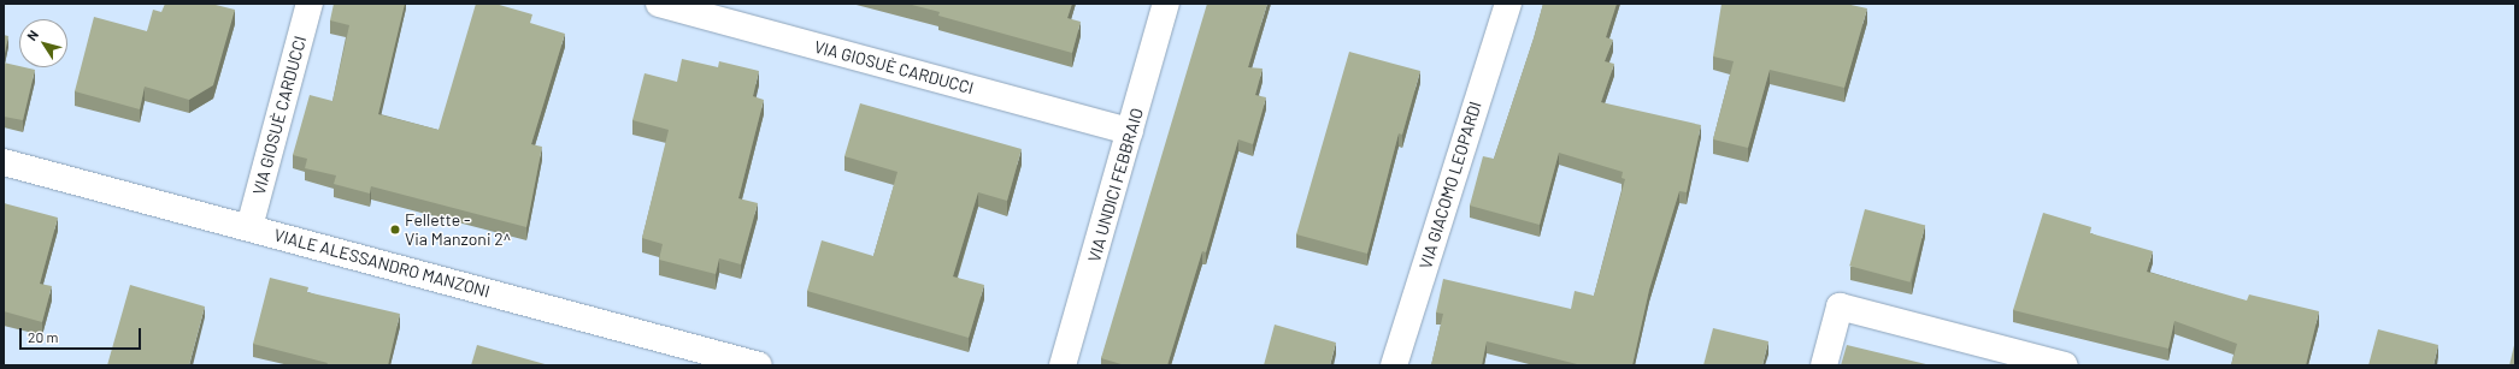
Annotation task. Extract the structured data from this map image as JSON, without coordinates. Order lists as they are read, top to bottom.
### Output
{
  "streets": {
    "street": [
      "VIA GIOSUÈ CARDUCCI",
      "VIA UNDICI FEBBRAIO",
      "VIA GIACOMO LEOPARDI",
      "VIALE ALESSANDRO MANZONI"
    ]
  },
  "crossings": [
    ["VIA GIOSUÈ CARDUCCI", "VIA UNDICI FEBBRAIO"],
    ["VIA GIOSUÈ CARDUCCI", "VIALE ALESSANDRO MANZONI"]
  ],
  "places": ["Fellette - Via Manzoni 2^"],
  "scale_bar": "20 m",
  "north": "top left"
}
